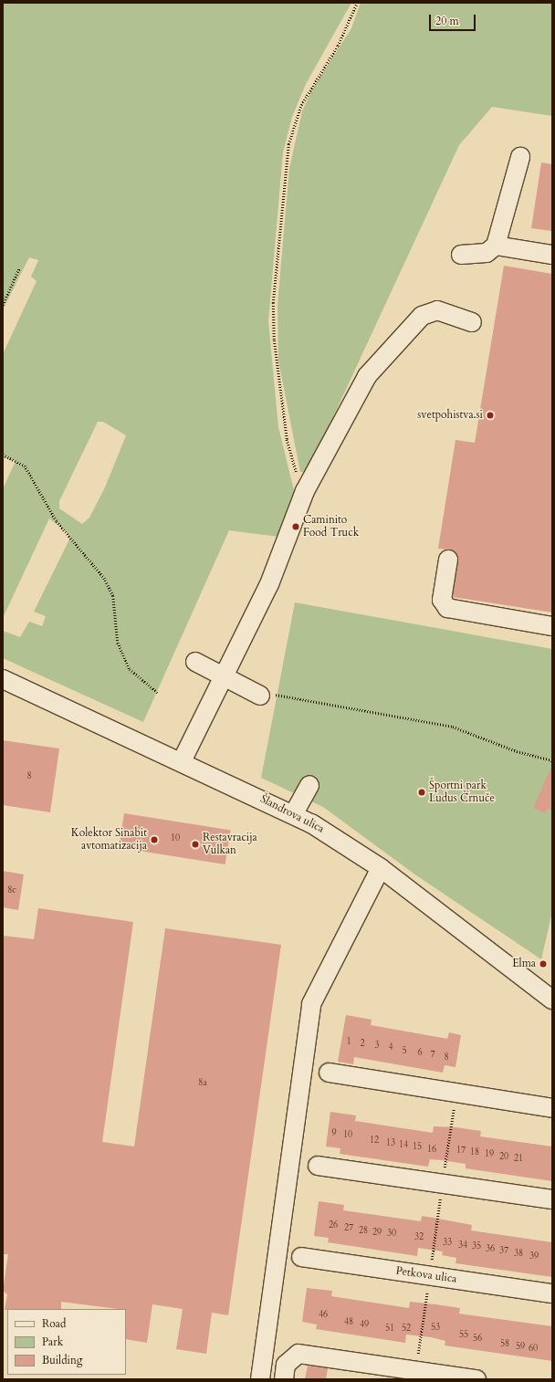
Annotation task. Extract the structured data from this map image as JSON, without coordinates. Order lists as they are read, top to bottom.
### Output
{
  "streets": {
    "street": ["Šlandrova ulica", "Petkova ulica"]
  },
  "places": [
    "svetpohistva.si",
    "Caminito Food Truck",
    "Športni park Ludus Črnuče",
    "Kolektor Sinabit avtomatizacija",
    "Restavracija Vulkan",
    "Elma"
  ],
  "house_numbers": [
    "8",
    "10",
    "8c",
    "1",
    "2",
    "3",
    "4",
    "5",
    "6",
    "7",
    "8",
    "8a",
    "9",
    "10",
    "12",
    "13",
    "14",
    "15",
    "16",
    "17",
    "18",
    "19",
    "20",
    "21",
    "26",
    "27",
    "28",
    "29",
    "30",
    "32",
    "33",
    "34",
    "35",
    "36",
    "37",
    "38",
    "39",
    "46",
    "48",
    "49",
    "53",
    "51",
    "52",
    "55",
    "56",
    "58",
    "59",
    "60"
  ],
  "legend": ["Road", "Park", "Building"],
  "scale_bar": "20 m"
}
